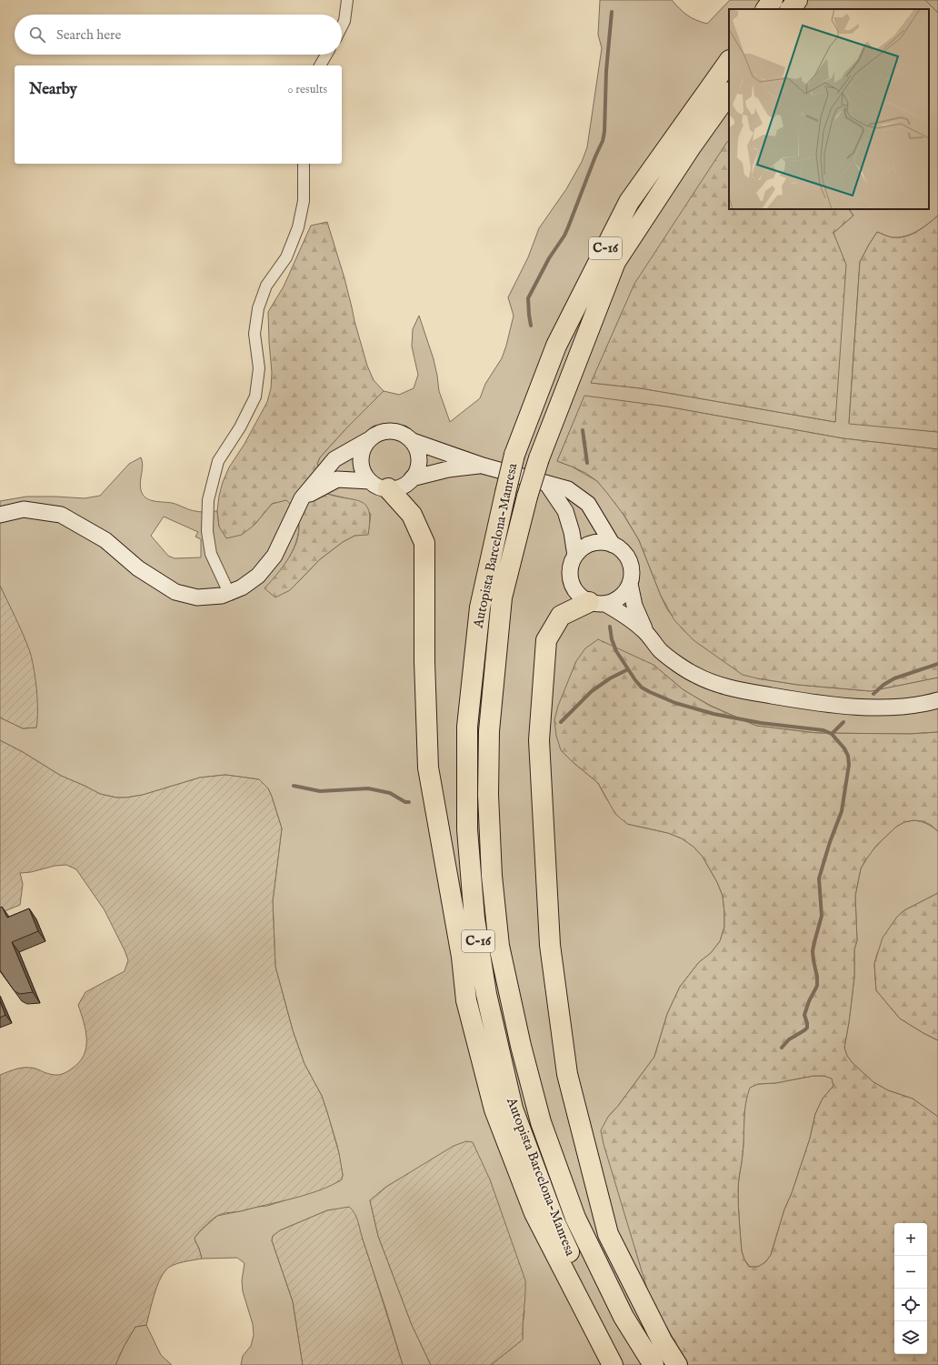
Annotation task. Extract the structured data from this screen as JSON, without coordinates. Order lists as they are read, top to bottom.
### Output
{
  "streets": {
    "highway": ["C-16", "Autopista Barcelona-Manresa"]
  },
  "page": {
    "search": "Search here",
    "heading": ["Nearby", "0 results"],
    "map_buttons": ["+", "−"]
  }
}
